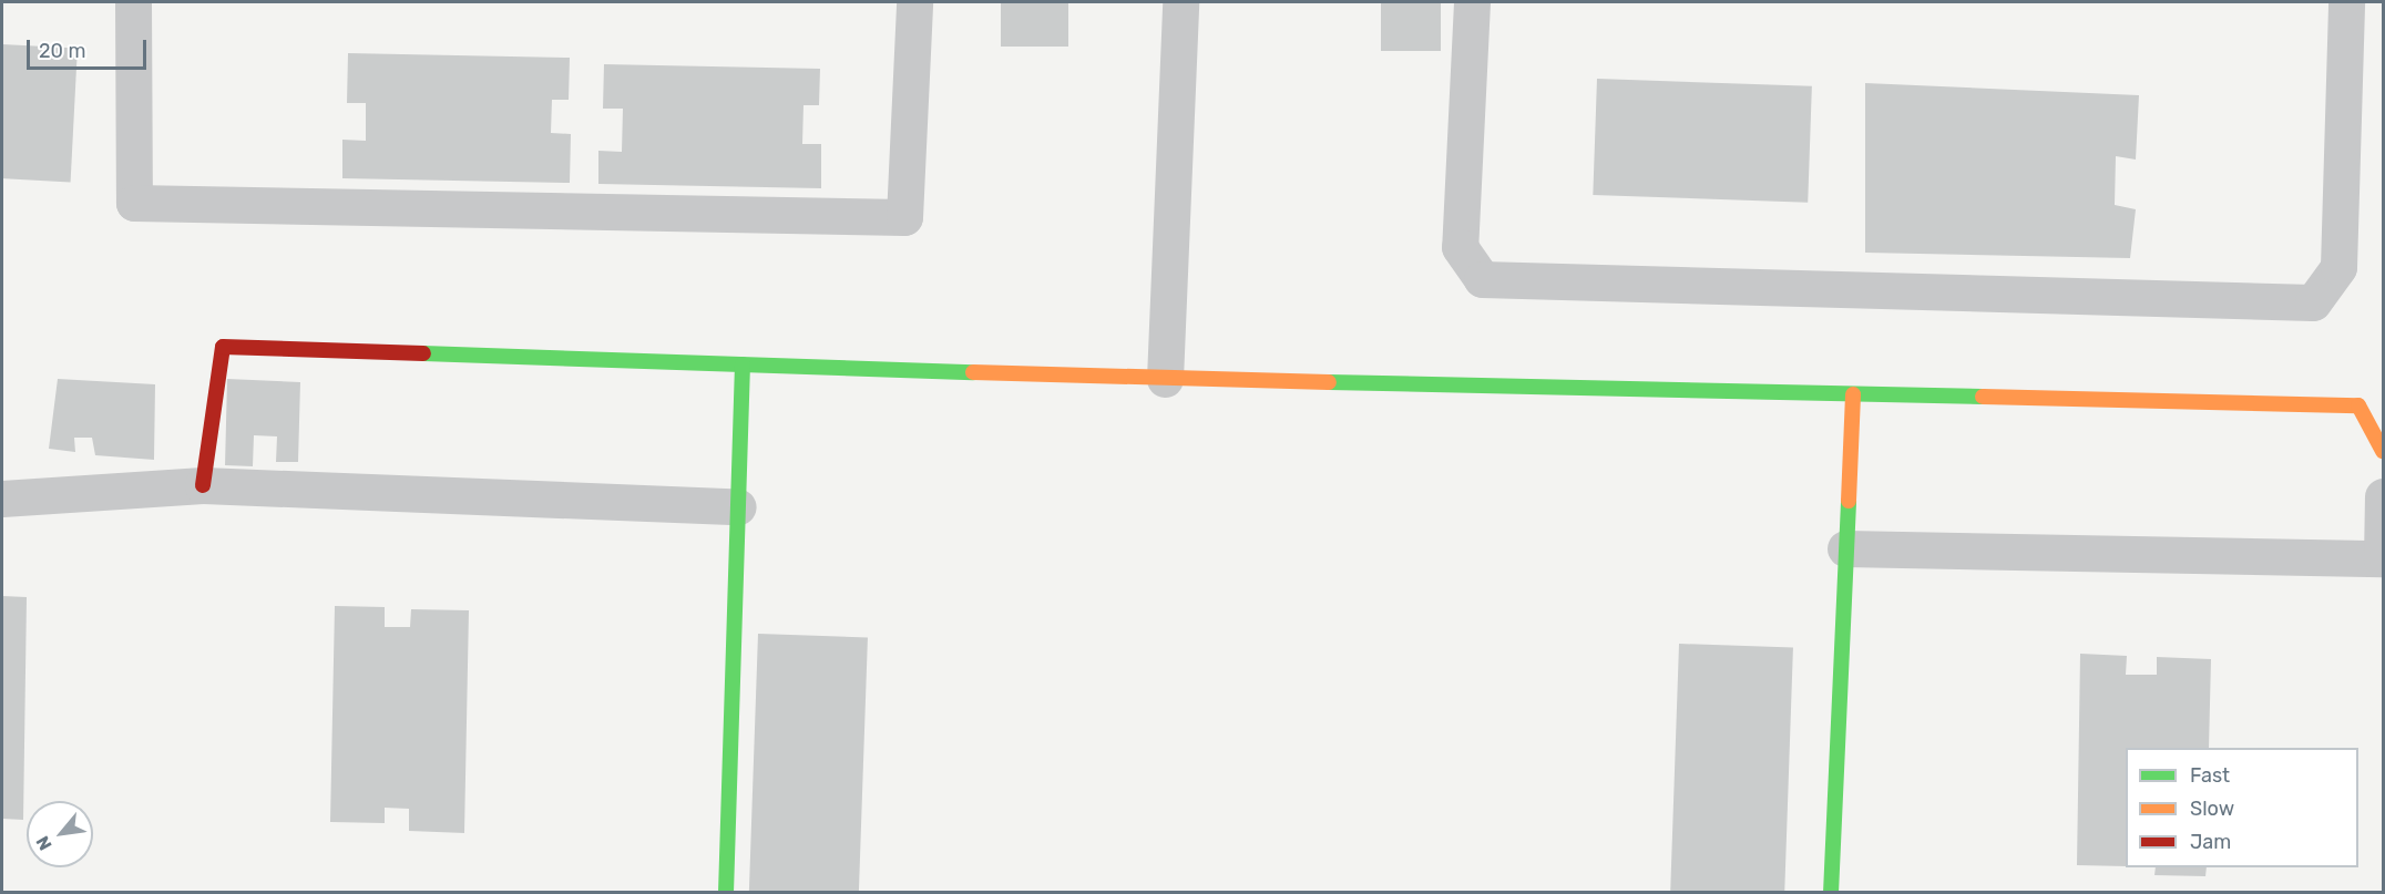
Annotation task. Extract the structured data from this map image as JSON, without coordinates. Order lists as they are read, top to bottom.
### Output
{
  "legend": ["Fast", "Slow", "Jam"],
  "scale_bar": "20 m",
  "north": "bottom left"
}
